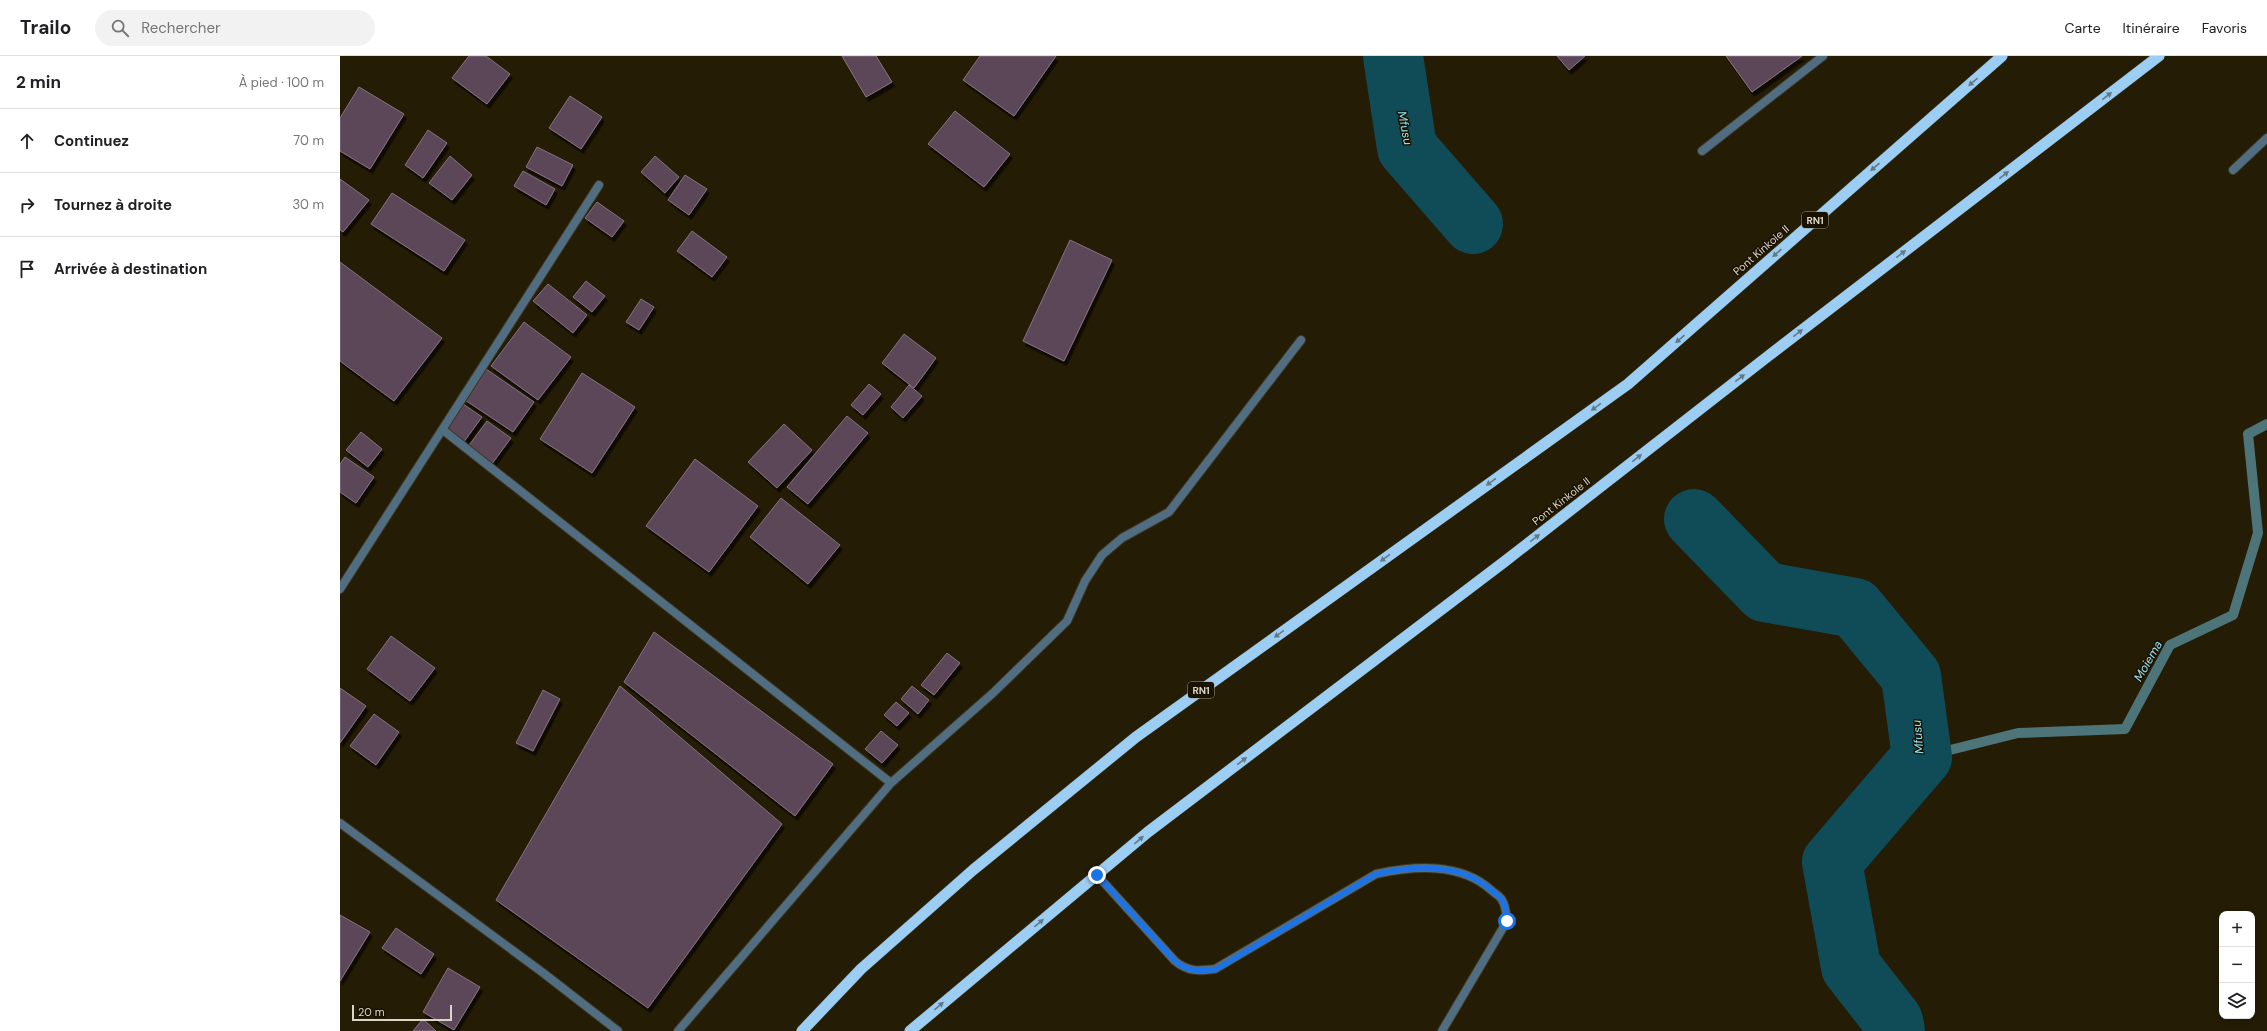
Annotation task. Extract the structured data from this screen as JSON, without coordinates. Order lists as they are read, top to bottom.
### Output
{
  "streets": {
    "highway": ["RN1", "Pont Kinkole II"]
  },
  "water": ["Mfusu", "Moiema"],
  "scale_bar": "20 m",
  "page": {
    "header": "Trailo",
    "search": "Rechercher",
    "nav": ["Carte", "Itinéraire", "Favoris"],
    "heading": ["2 min", "À pied · 100 m"],
    "list": [
      ["Continuez", "70 m"],
      ["Tournez à droite", "30 m"],
      "Arrivée à destination"
    ],
    "map_buttons": ["+", "−"],
    "scale": "20 m"
  }
}
